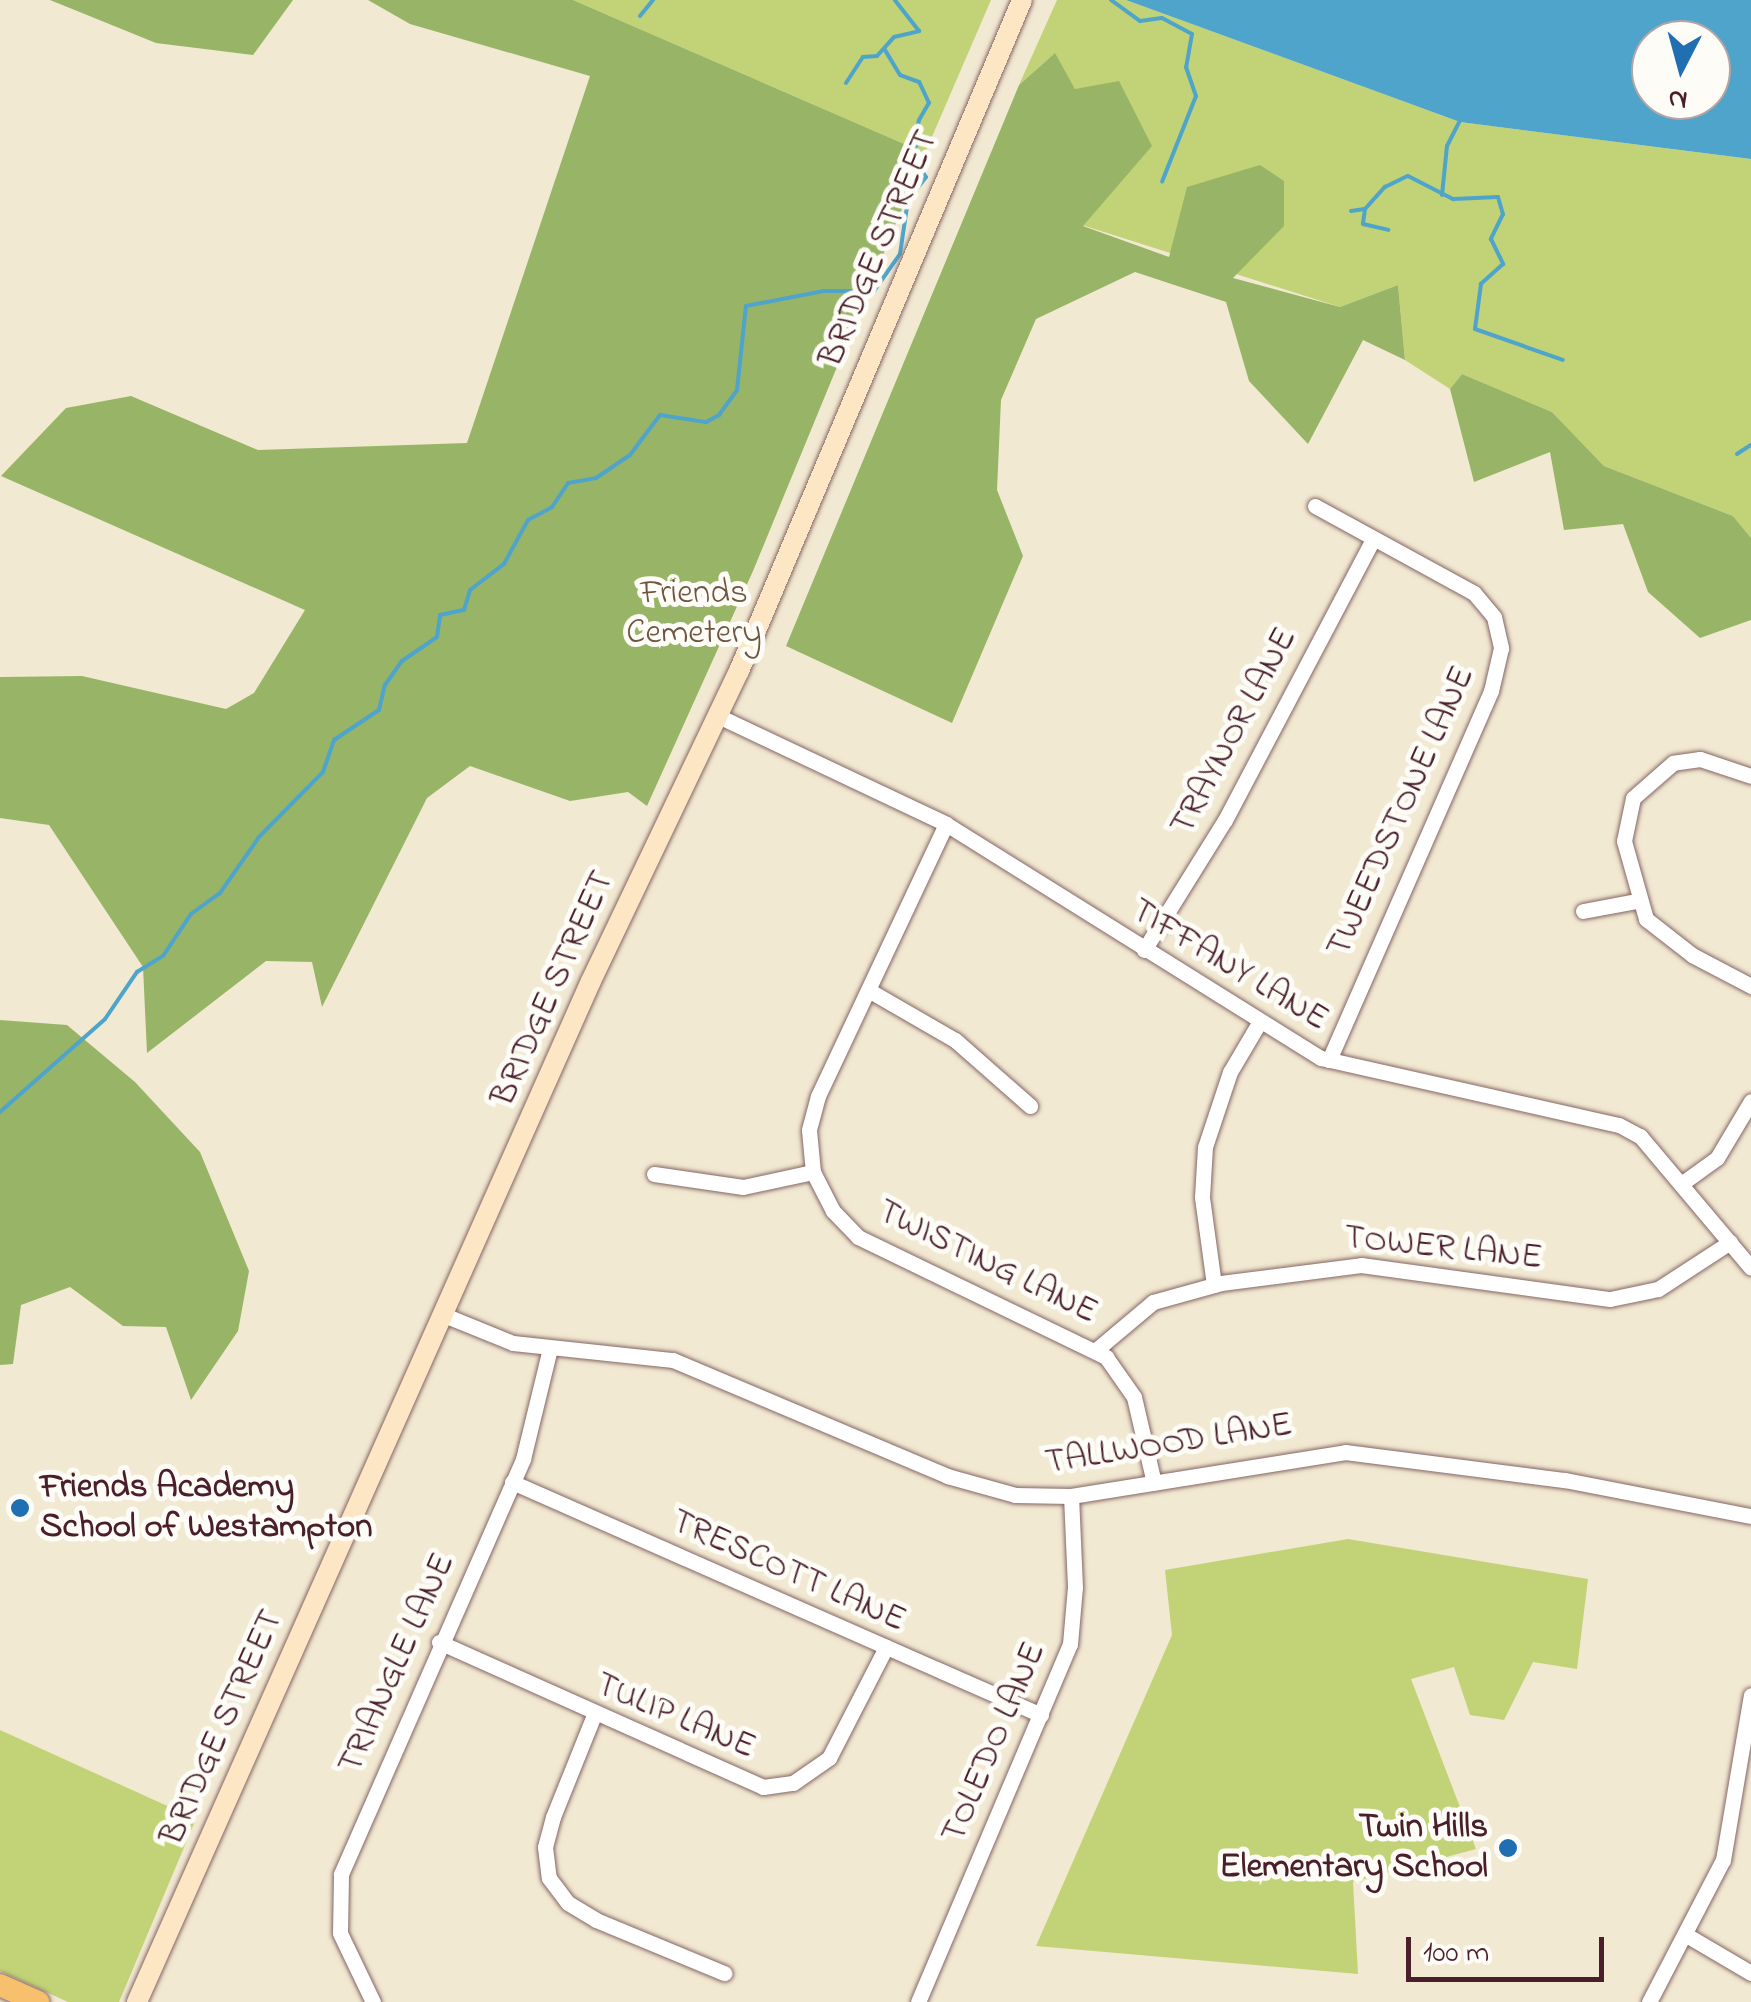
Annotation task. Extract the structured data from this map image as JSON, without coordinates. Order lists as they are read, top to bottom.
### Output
{
  "streets": {
    "main road": ["BRIDGE STREET"],
    "street": [
      "TRAYNOR LANE",
      "TWEEDSTONE LANE",
      "TIFFANY LANE",
      "TOWER LANE",
      "TWISTING LANE",
      "TALLWOOD LANE",
      "TRESCOTT LANE",
      "TRIANGLE LANE",
      "TULIP LANE",
      "TOLEDO LANE"
    ]
  },
  "crossings": [
    ["BRIDGE STREET", "TIFFANY LANE"],
    ["BRIDGE STREET", "TALLWOOD LANE"],
    ["TRAYNOR LANE", "TWEEDSTONE LANE"],
    ["TRAYNOR LANE", "TIFFANY LANE"],
    ["TWEEDSTONE LANE", "TIFFANY LANE"],
    ["TIFFANY LANE", "TOWER LANE"],
    ["TIFFANY LANE", "TWISTING LANE"],
    ["TOWER LANE", "TWISTING LANE"],
    ["TWISTING LANE", "TALLWOOD LANE"],
    ["TALLWOOD LANE", "TRIANGLE LANE"],
    ["TALLWOOD LANE", "TOLEDO LANE"],
    ["TRESCOTT LANE", "TRIANGLE LANE"],
    ["TRESCOTT LANE", "TULIP LANE"],
    ["TRESCOTT LANE", "TOLEDO LANE"],
    ["TRIANGLE LANE", "TULIP LANE"]
  ],
  "parks": ["Friends Cemetery"],
  "places": ["Friends Academy School of Westampton", "Twin Hills Elementary School"],
  "scale_bar": "100 m",
  "north": "bottom"
}
